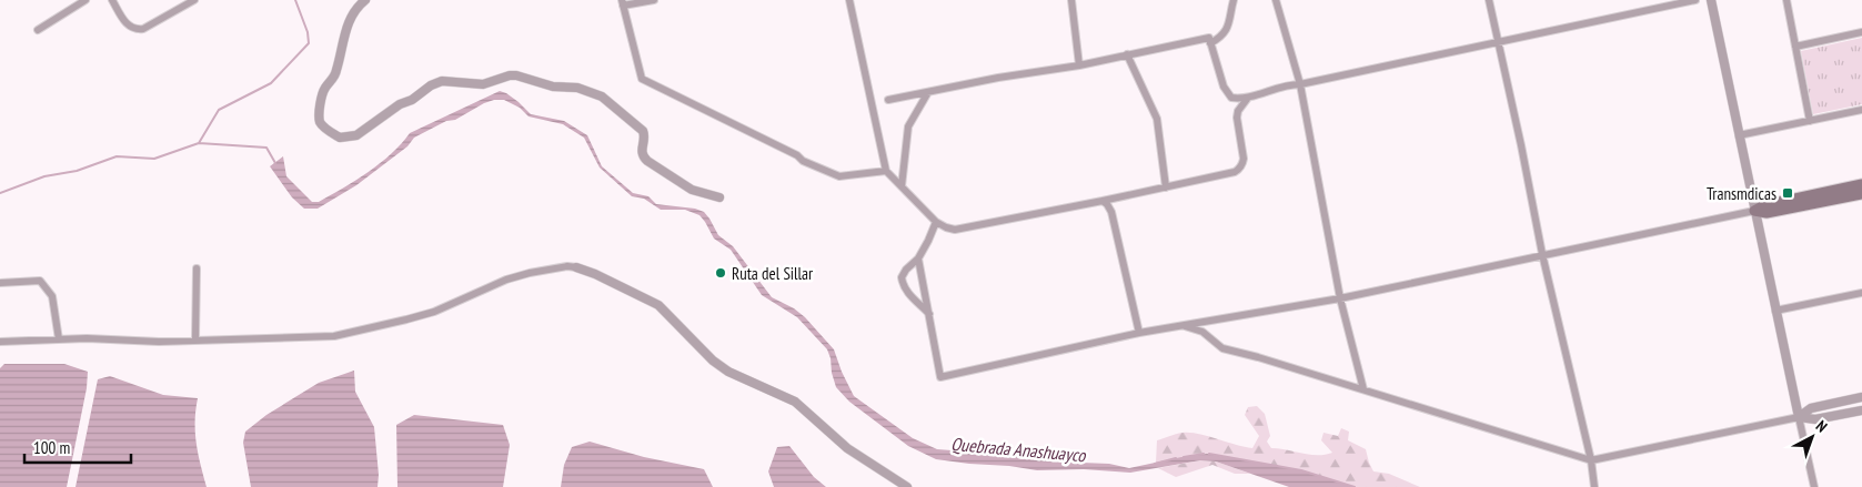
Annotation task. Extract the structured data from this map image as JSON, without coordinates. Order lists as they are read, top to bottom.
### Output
{
  "water": ["Quebrada Anashuayco"],
  "places": {
    "transit": ["Transmdicas"],
    "other": ["Ruta del Sillar"]
  },
  "scale_bar": "100 m",
  "north": "top right"
}
